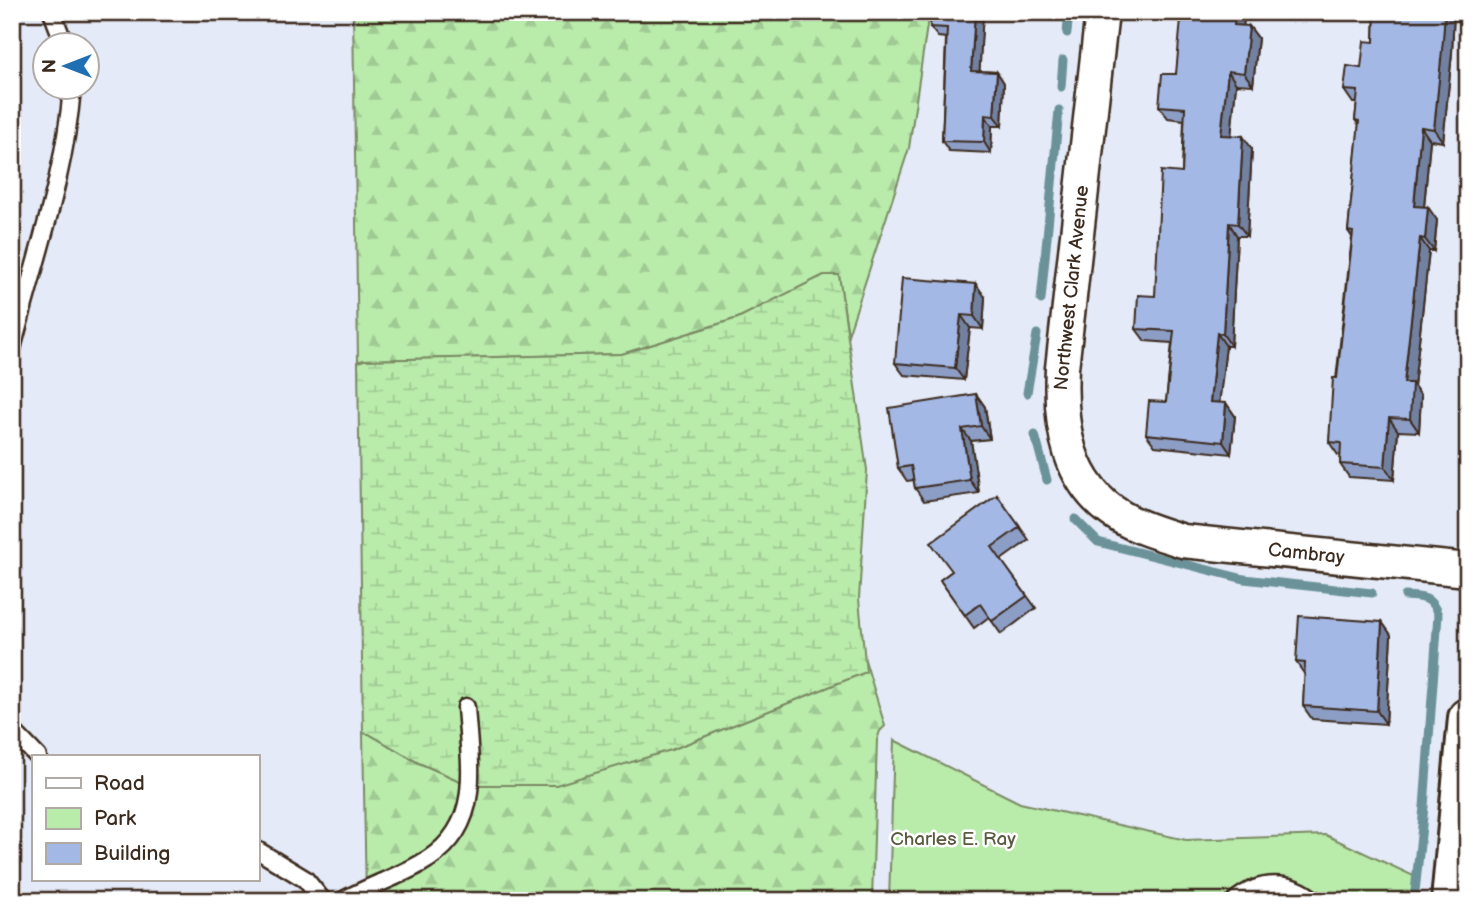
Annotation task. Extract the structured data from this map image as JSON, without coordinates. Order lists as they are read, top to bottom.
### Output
{
  "streets": {
    "street": ["Northwest Clark Avenue", "Cambray"]
  },
  "crossings": [
    ["Northwest Clark Avenue", "Cambray"]
  ],
  "parks": ["Charles E. Ray"],
  "legend": ["Road", "Park", "Building"],
  "north": "left"
}
